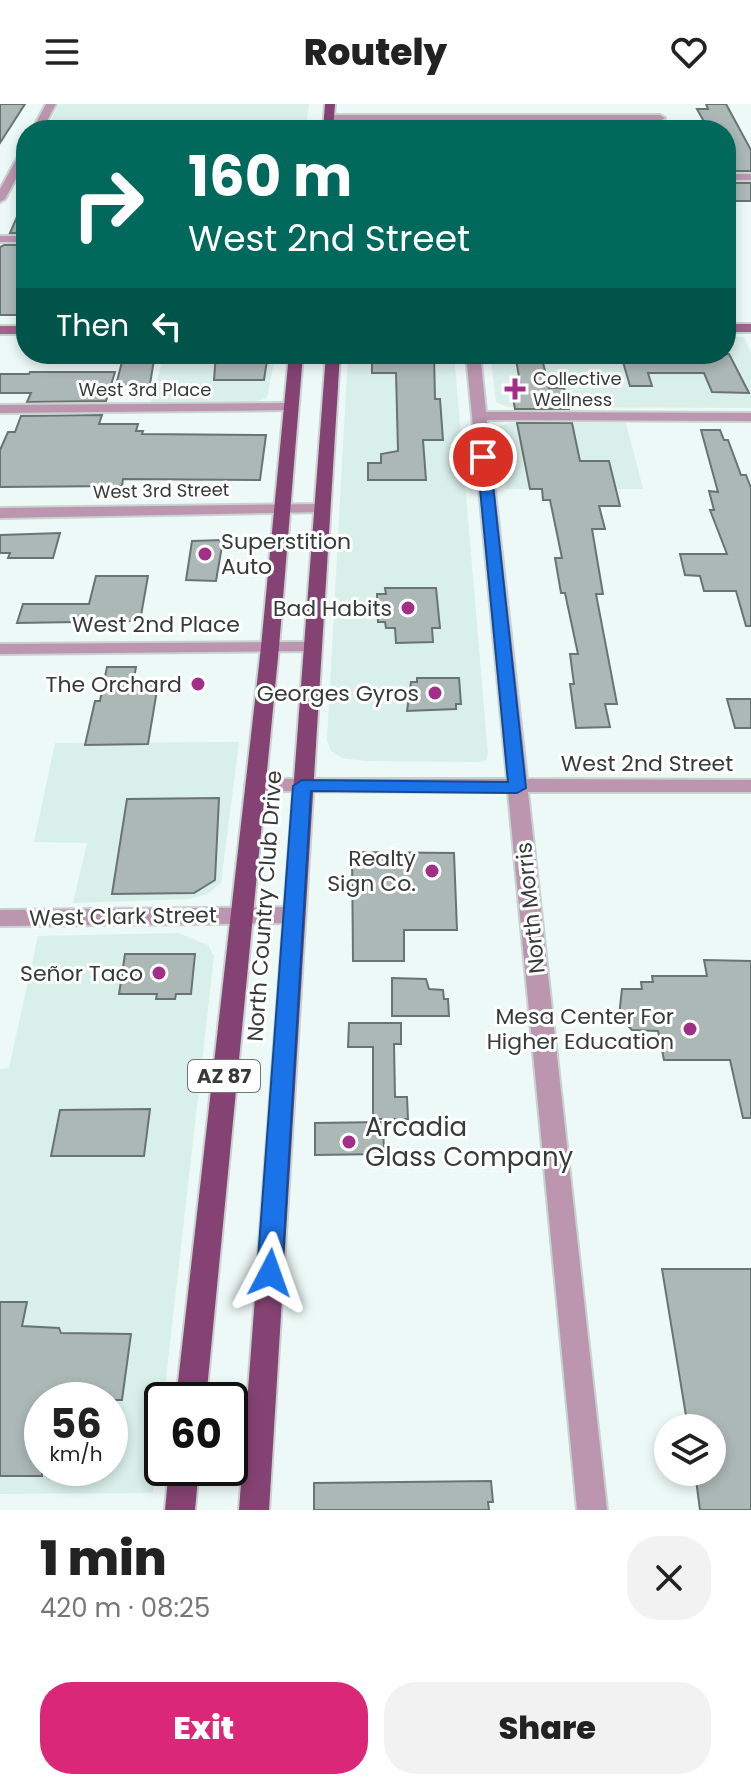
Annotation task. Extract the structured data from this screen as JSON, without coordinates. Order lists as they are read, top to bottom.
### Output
{
  "streets": {
    "main road": ["North Country Club Drive", "AZ 87"],
    "street": [
      "West 3rd Place",
      "West 3rd Street",
      "West 2nd Place",
      "West 2nd Street",
      "North Morris",
      "West Clark Street"
    ]
  },
  "crossings": [
    ["West 3rd Place", "North Country Club Drive"],
    ["West 3rd Street", "North Country Club Drive"],
    ["West 2nd Place", "North Country Club Drive"],
    ["West 2nd Street", "North Country Club Drive"],
    ["West 2nd Street", "North Morris"],
    ["North Country Club Drive", "West Clark Street"]
  ],
  "places": {
    "health": ["Collective Wellness"],
    "other": [
      "Superstition Auto",
      "Bad Habits",
      "The Orchard",
      "Georges Gyros",
      "Realty Sign Co.",
      "Señor Taco",
      "Mesa Center For Higher Education",
      "Arcadia Glass Company"
    ]
  },
  "page": {
    "header": "Routely",
    "turn": ["160 m", "West 2nd Street"],
    "then": "Then",
    "speed": "56 km/h",
    "limit": "60",
    "heading": ["1 min", "420 m · 08:25"],
    "buttons": ["Exit", "Share"]
  }
}
